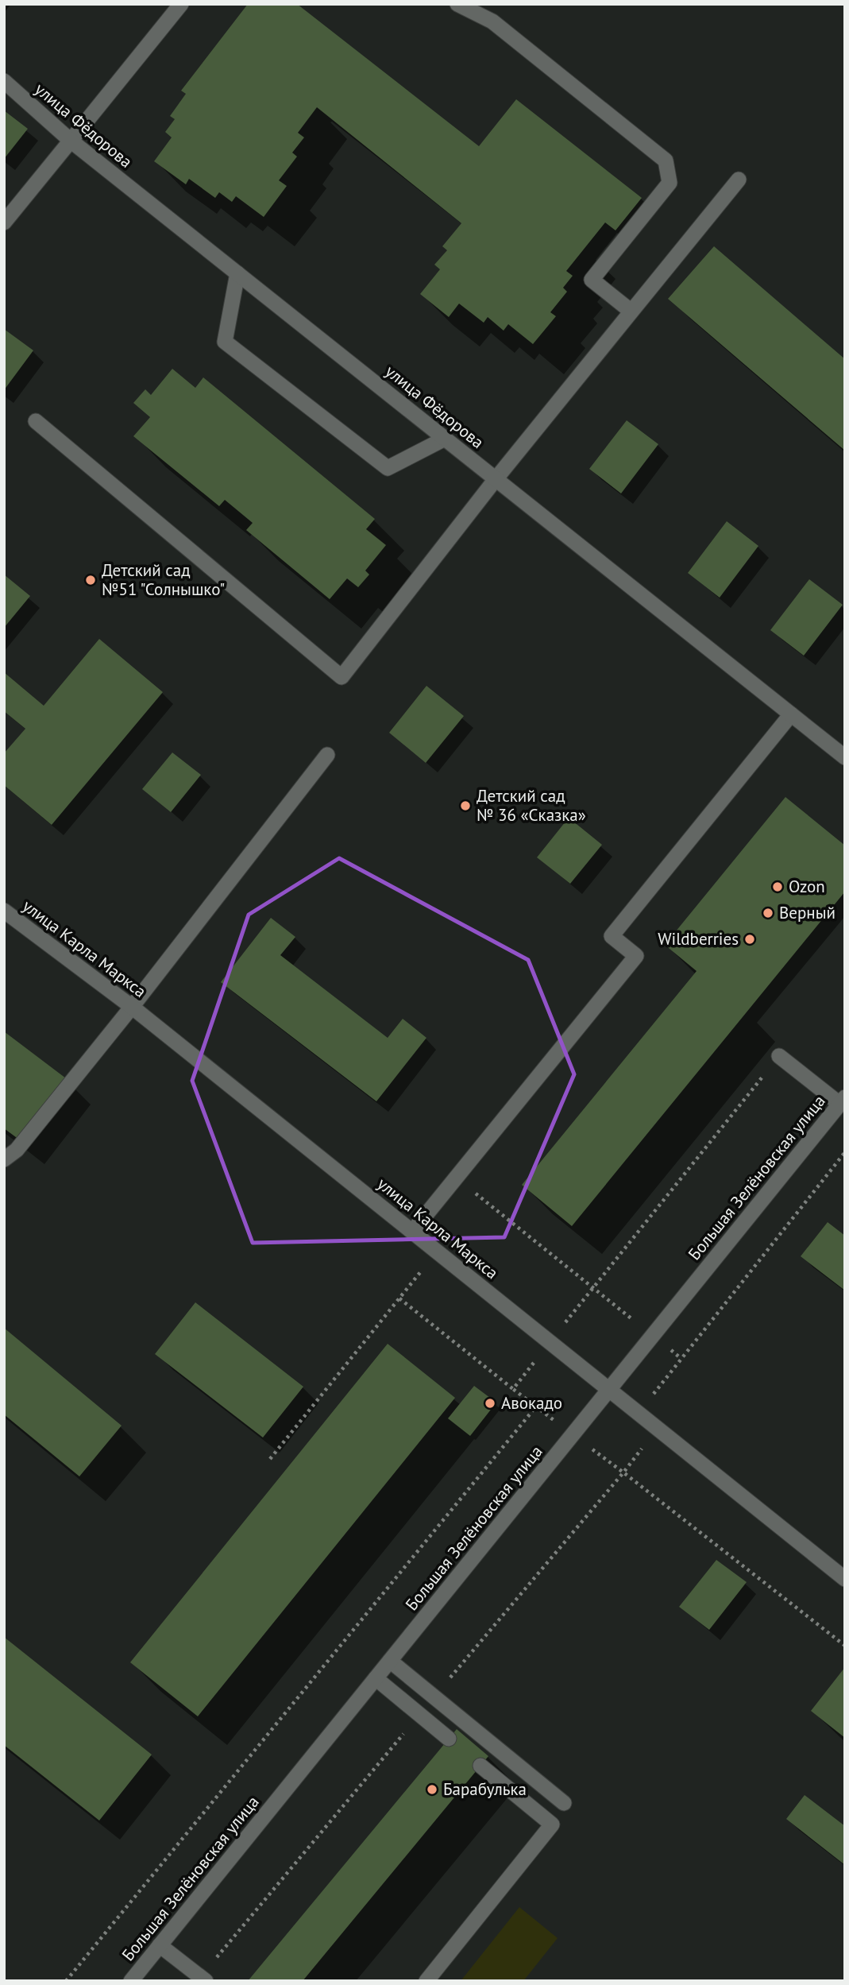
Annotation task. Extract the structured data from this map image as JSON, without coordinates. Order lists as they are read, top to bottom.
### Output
{
  "streets": {
    "street": ["улица Фёдорова", "улица Карла Маркса", "Большая Зелёновская улица"]
  },
  "crossings": [
    ["улица Карла Маркса", "Большая Зелёновская улица"]
  ],
  "places": [
    "Детский сад №51 \"Солнышко\"",
    "Детский сад № 36 «Сказка»",
    "Ozon",
    "Верный",
    "Wildberries",
    "Авокадо",
    "Барабулька"
  ]
}
